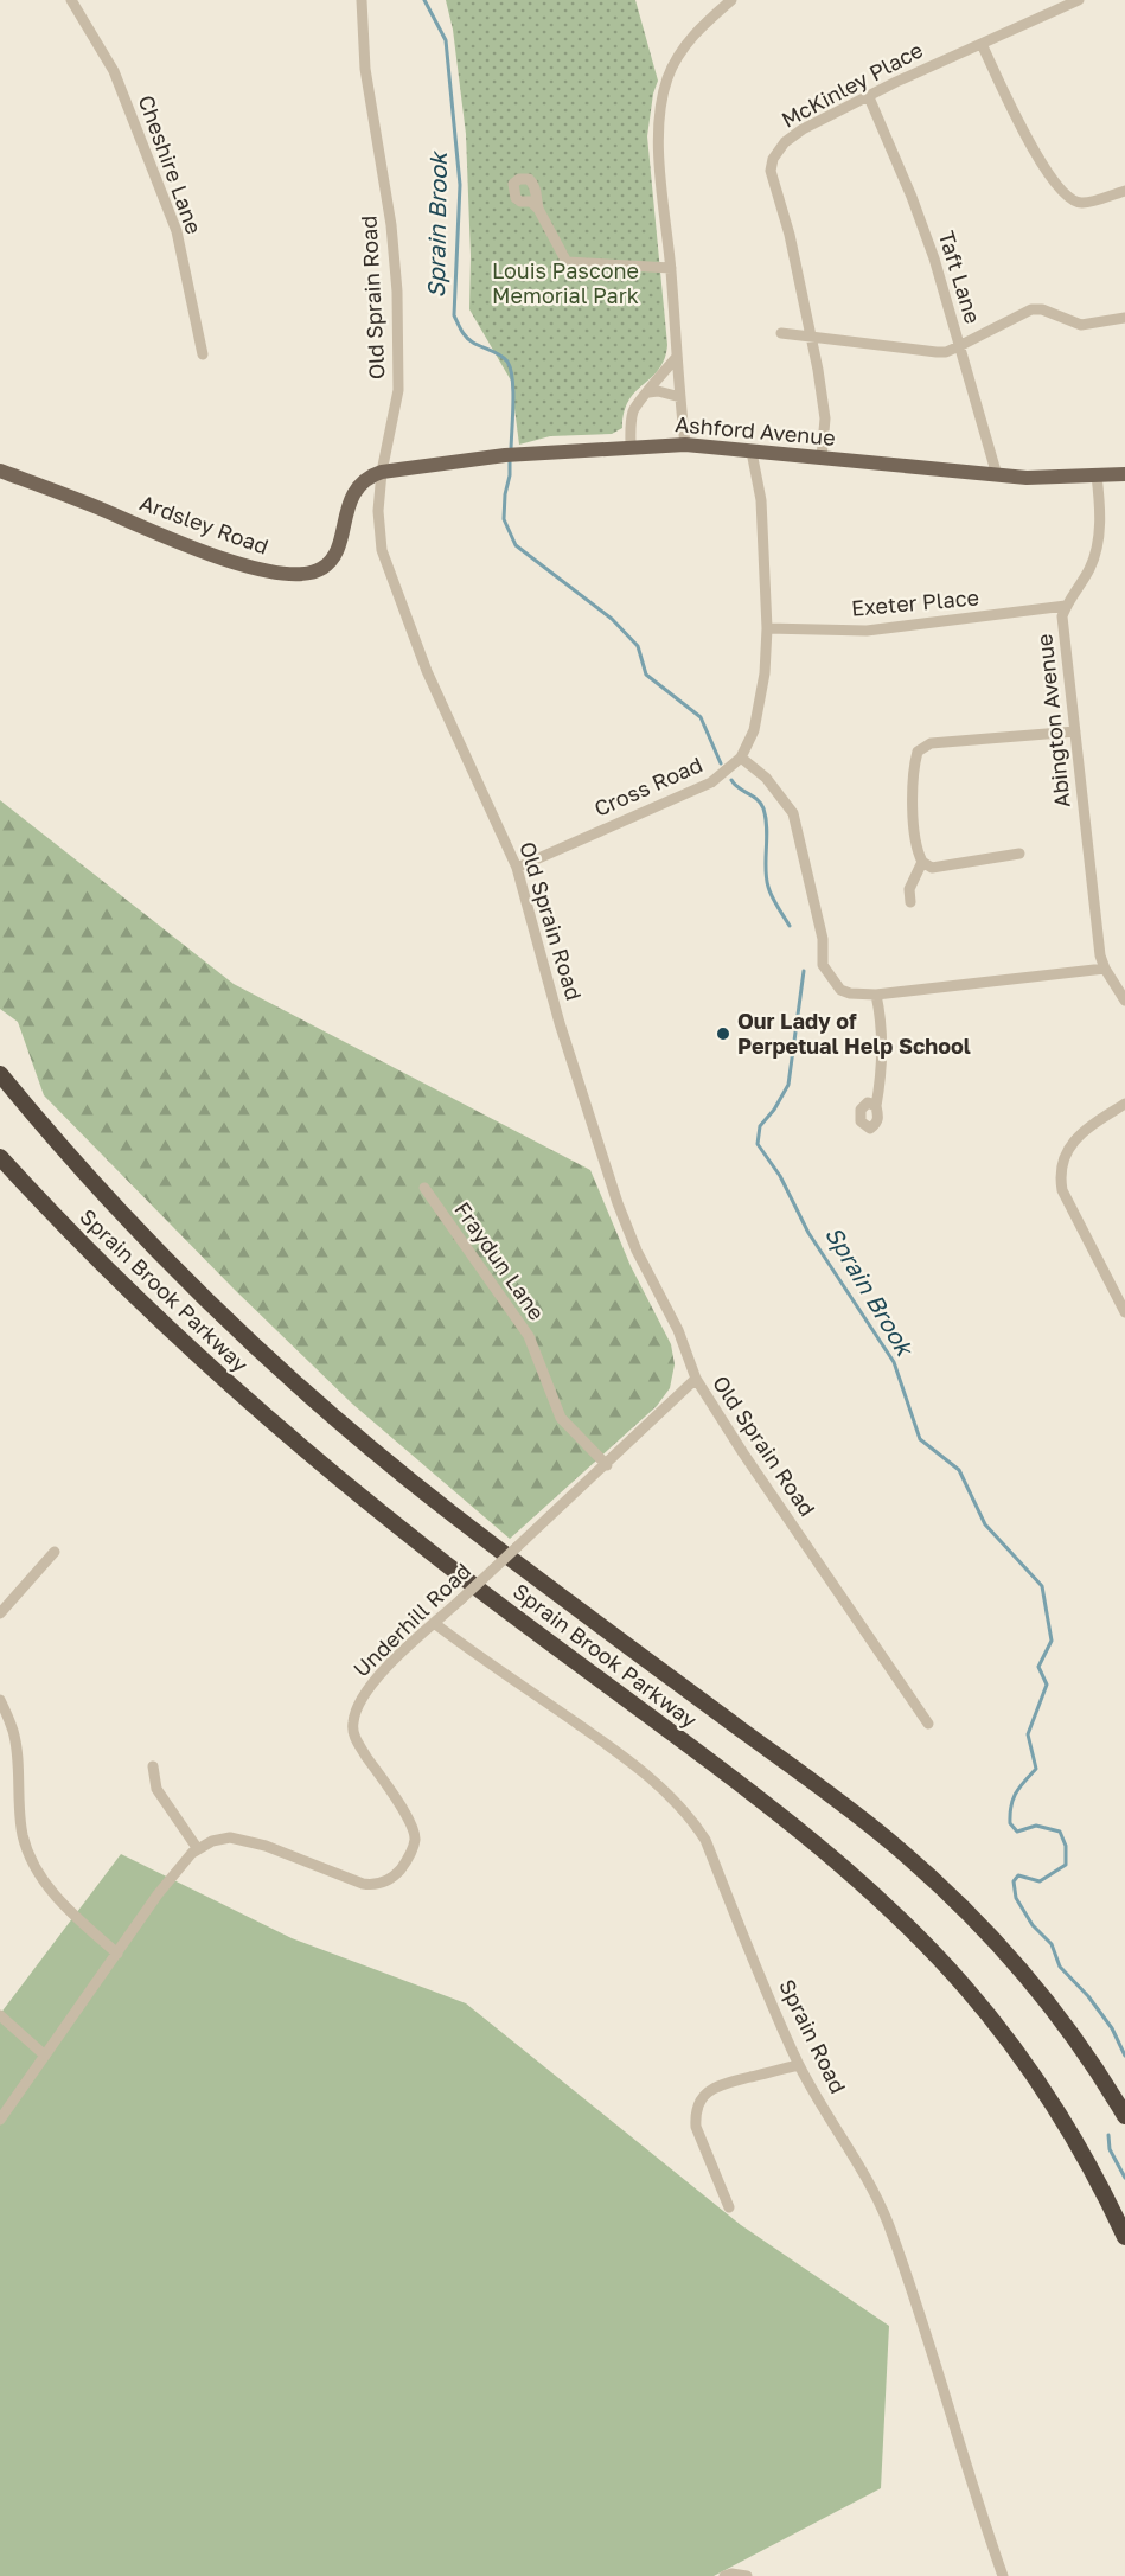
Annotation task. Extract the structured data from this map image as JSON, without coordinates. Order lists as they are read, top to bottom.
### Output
{
  "streets": {
    "highway": ["Sprain Brook Parkway"],
    "main road": ["Ashford Avenue", "Ardsley Road"],
    "street": [
      "McKinley Place",
      "Cheshire Lane",
      "Taft Lane",
      "Old Sprain Road",
      "Exeter Place",
      "Abington Avenue",
      "Cross Road",
      "Fraydun Lane",
      "Underhill Road",
      "Sprain Road"
    ]
  },
  "crossings": [
    ["McKinley Place", "Taft Lane"],
    ["McKinley Place", "Ashford Avenue"],
    ["Taft Lane", "Ashford Avenue"],
    ["Old Sprain Road", "Ashford Avenue"],
    ["Old Sprain Road", "Ardsley Road"],
    ["Old Sprain Road", "Cross Road"],
    ["Old Sprain Road", "Underhill Road"],
    ["Ashford Avenue", "Ardsley Road"],
    ["Ashford Avenue", "Abington Avenue"],
    ["Ashford Avenue", "Cross Road"],
    ["Exeter Place", "Abington Avenue"],
    ["Exeter Place", "Cross Road"],
    ["Fraydun Lane", "Underhill Road"],
    ["Underhill Road", "Sprain Road"]
  ],
  "water": ["Sprain Brook"],
  "parks": ["Louis Pascone Memorial Park"],
  "places": ["Our Lady of Perpetual Help School"]
}
